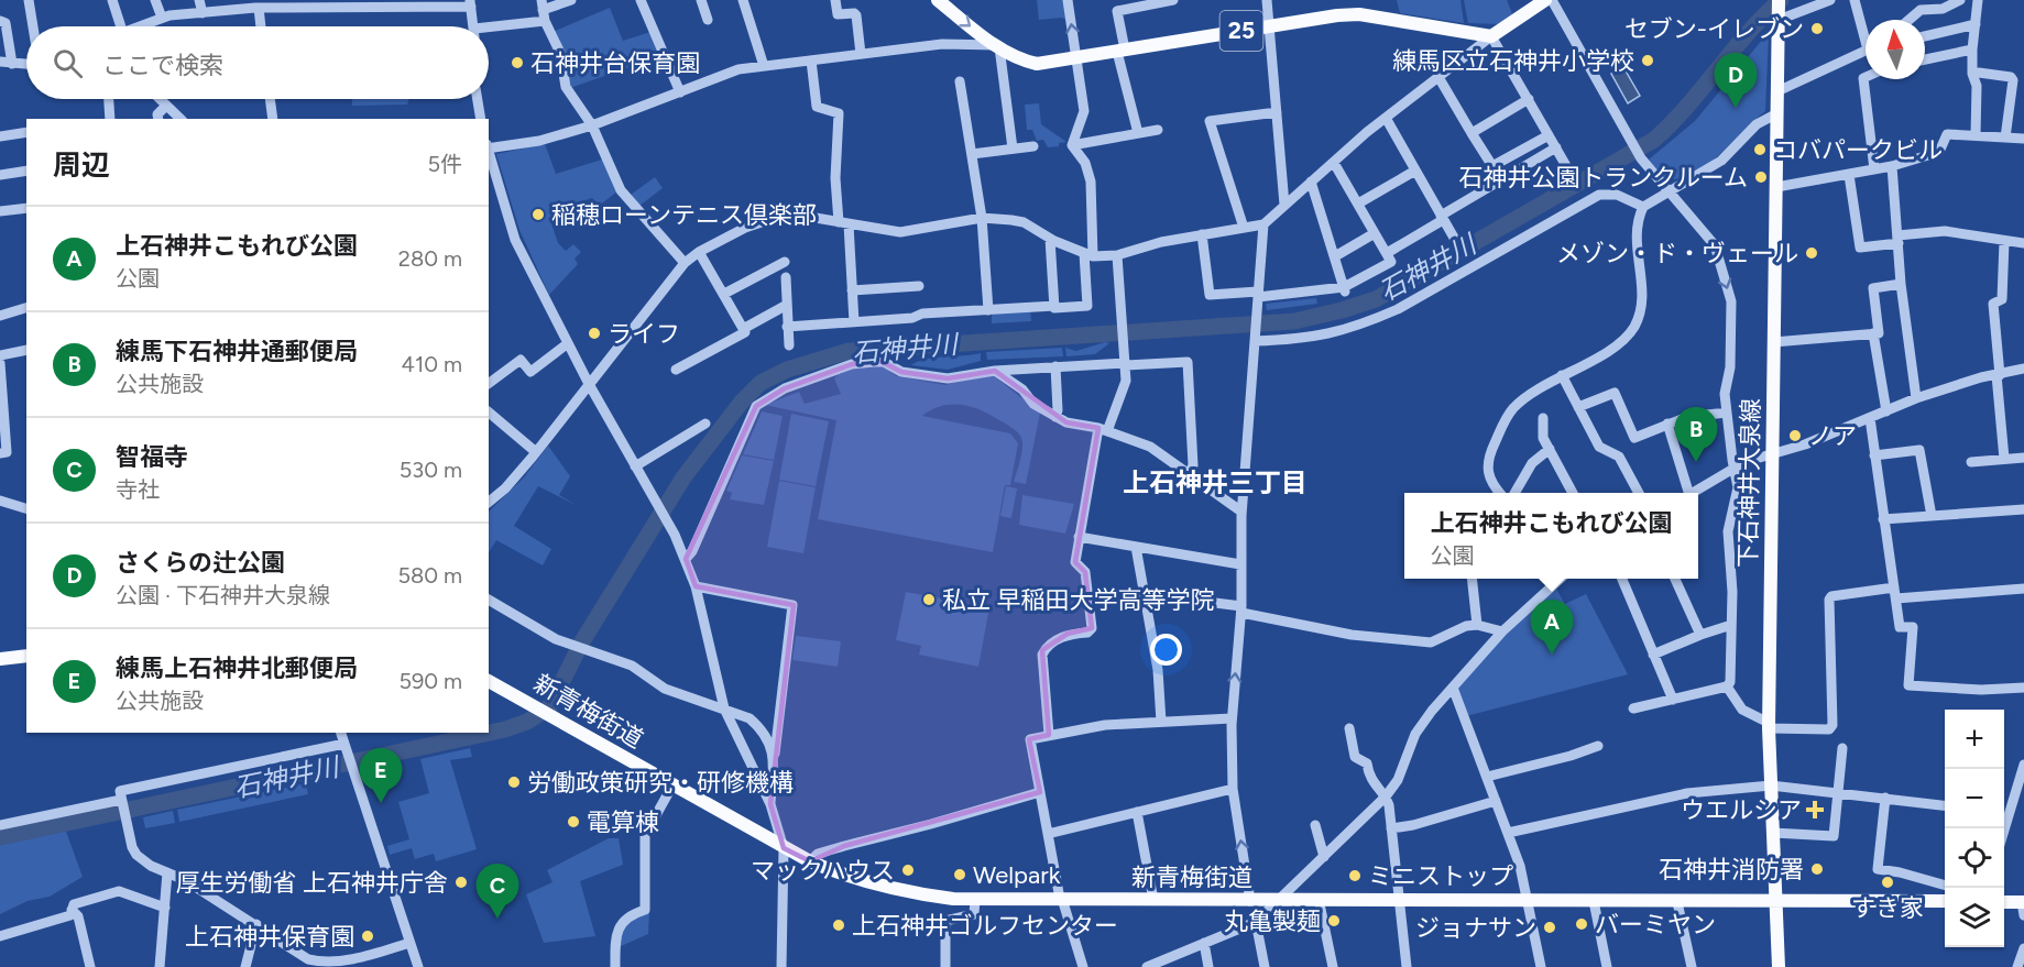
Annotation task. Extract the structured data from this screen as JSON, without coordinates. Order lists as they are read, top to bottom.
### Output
{
  "streets": {
    "main road": ["25", "下石神井大泉線", "新青梅街道"]
  },
  "crossings": [
    ["下石神井大泉線", "新青梅街道"]
  ],
  "districts": ["上石神井三丁目"],
  "water": ["石神井川"],
  "places": {
    "other": [
      "セブン-イレブン",
      "練馬区立石神井小学校",
      "石神井台保育園",
      "コバパークビル",
      "石神井公園トランクルーム",
      "稲穂ローンテニス倶楽部",
      "メゾン・ド・ヴェール",
      "ライフ",
      "ノア",
      "私立 早稲田大学高等学院",
      "労働政策研究・研修機構",
      "電算棟",
      "石神井消防署",
      "マックハウス",
      "Welpark",
      "ミニストップ",
      "厚生労働省 上石神井庁舎",
      "すき家",
      "丸亀製麺",
      "バーミヤン",
      "上石神井ゴルフセンター",
      "ジョナサン",
      "上石神井保育園"
    ],
    "health": ["ウエルシア"]
  },
  "north": "top",
  "page": {
    "search": "ここで検索",
    "pins": [
      "D",
      "B",
      "A",
      "E",
      "C"
    ],
    "heading": ["周辺", "5件"],
    "list": [
      {
        "mark": "A",
        "name": "上石神井こもれび公園",
        "note": "公園",
        "value": "280 m"
      },
      {
        "mark": "B",
        "name": "練馬下石神井通郵便局",
        "note": "公共施設",
        "value": "410 m"
      },
      {
        "mark": "C",
        "name": "智福寺",
        "note": "寺社",
        "value": "530 m"
      },
      {
        "mark": "D",
        "name": "さくらの辻公園",
        "note": "公園 · 下石神井大泉線",
        "value": "580 m"
      },
      {
        "mark": "E",
        "name": "練馬上石神井北郵便局",
        "note": "公共施設",
        "value": "590 m"
      }
    ],
    "popup": ["上石神井こもれび公園", "公園"],
    "map_buttons": ["+", "−"]
  }
}
